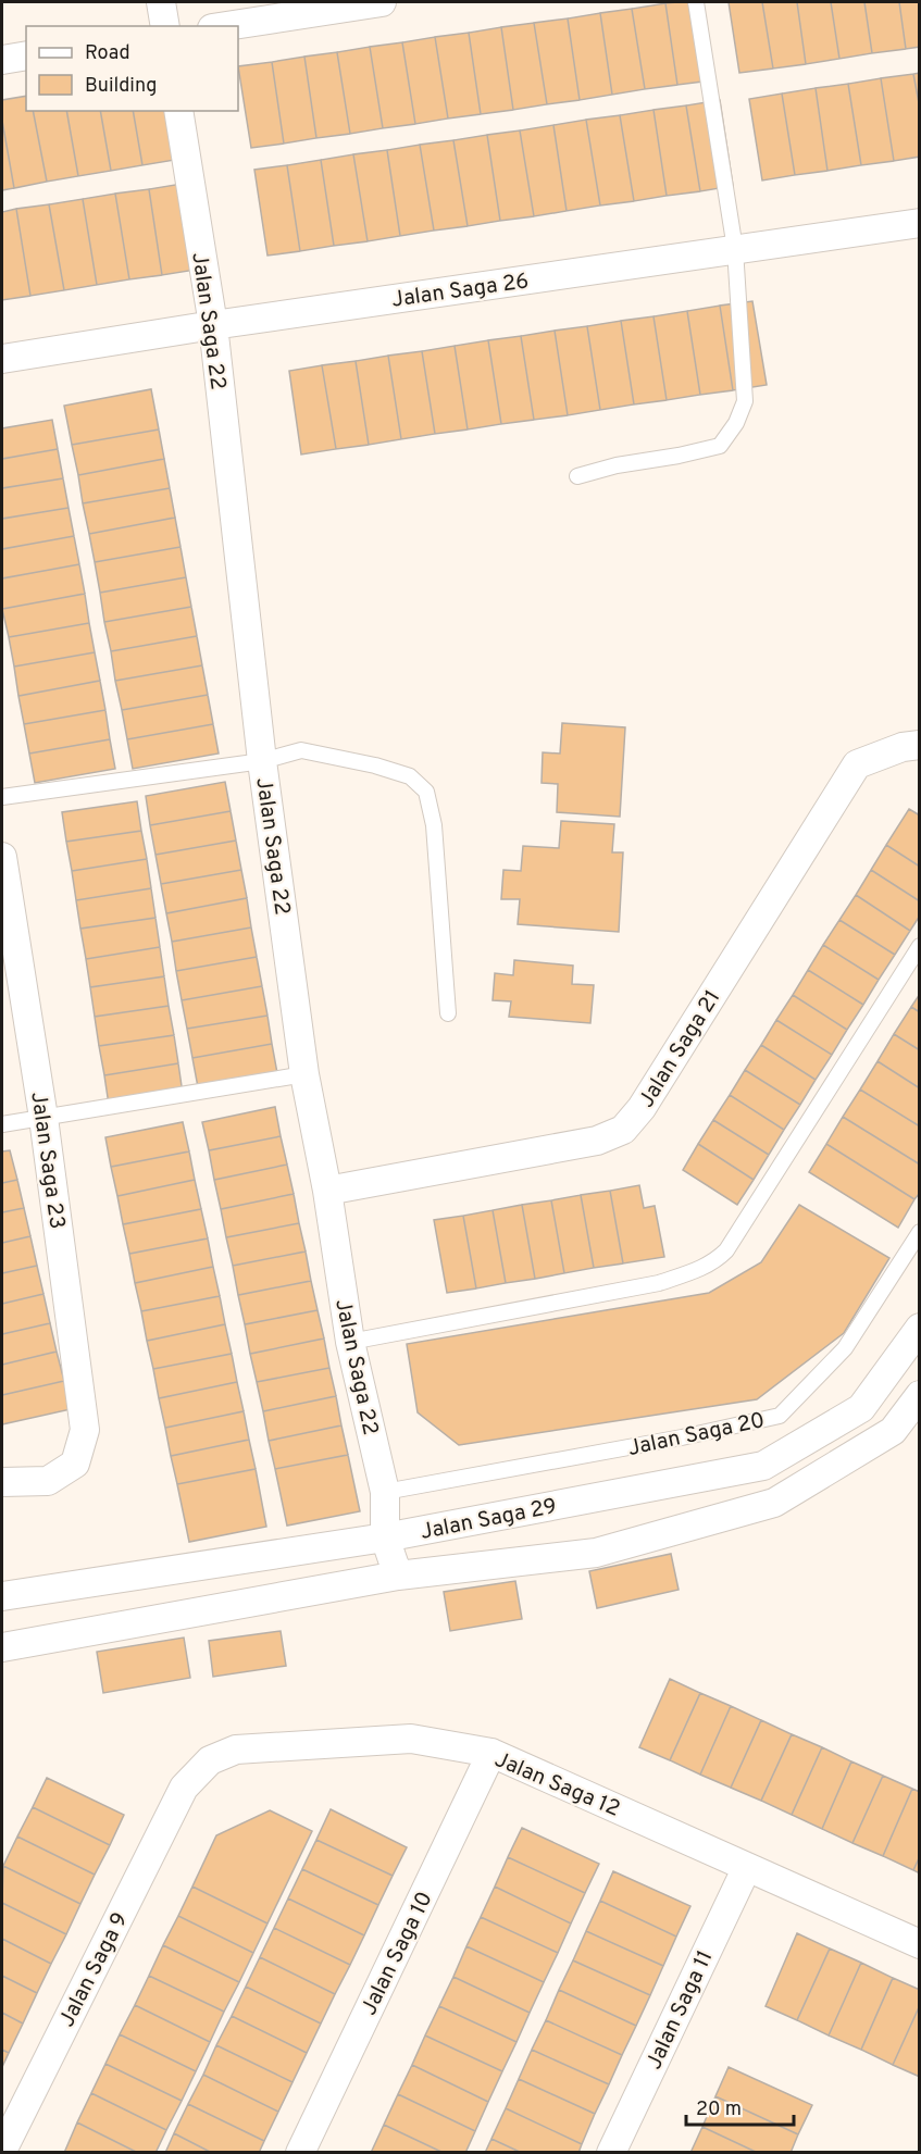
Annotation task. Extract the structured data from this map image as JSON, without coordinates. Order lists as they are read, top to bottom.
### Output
{
  "streets": {
    "street": [
      "Jalan Saga 26",
      "Jalan Saga 22",
      "Jalan Saga 21",
      "Jalan Saga 23",
      "Jalan Saga 29",
      "Jalan Saga 12",
      "Jalan Saga 10",
      "Jalan Saga 9",
      "Jalan Saga 11"
    ],
    "lane": ["Jalan Saga 20"]
  },
  "crossings": [
    ["Jalan Saga 26", "Jalan Saga 22"],
    ["Jalan Saga 22", "Jalan Saga 21"],
    ["Jalan Saga 22", "Jalan Saga 20"],
    ["Jalan Saga 22", "Jalan Saga 29"],
    ["Jalan Saga 12", "Jalan Saga 10"],
    ["Jalan Saga 12", "Jalan Saga 9"],
    ["Jalan Saga 12", "Jalan Saga 11"]
  ],
  "legend": ["Road", "Building"],
  "scale_bar": "20 m"
}
